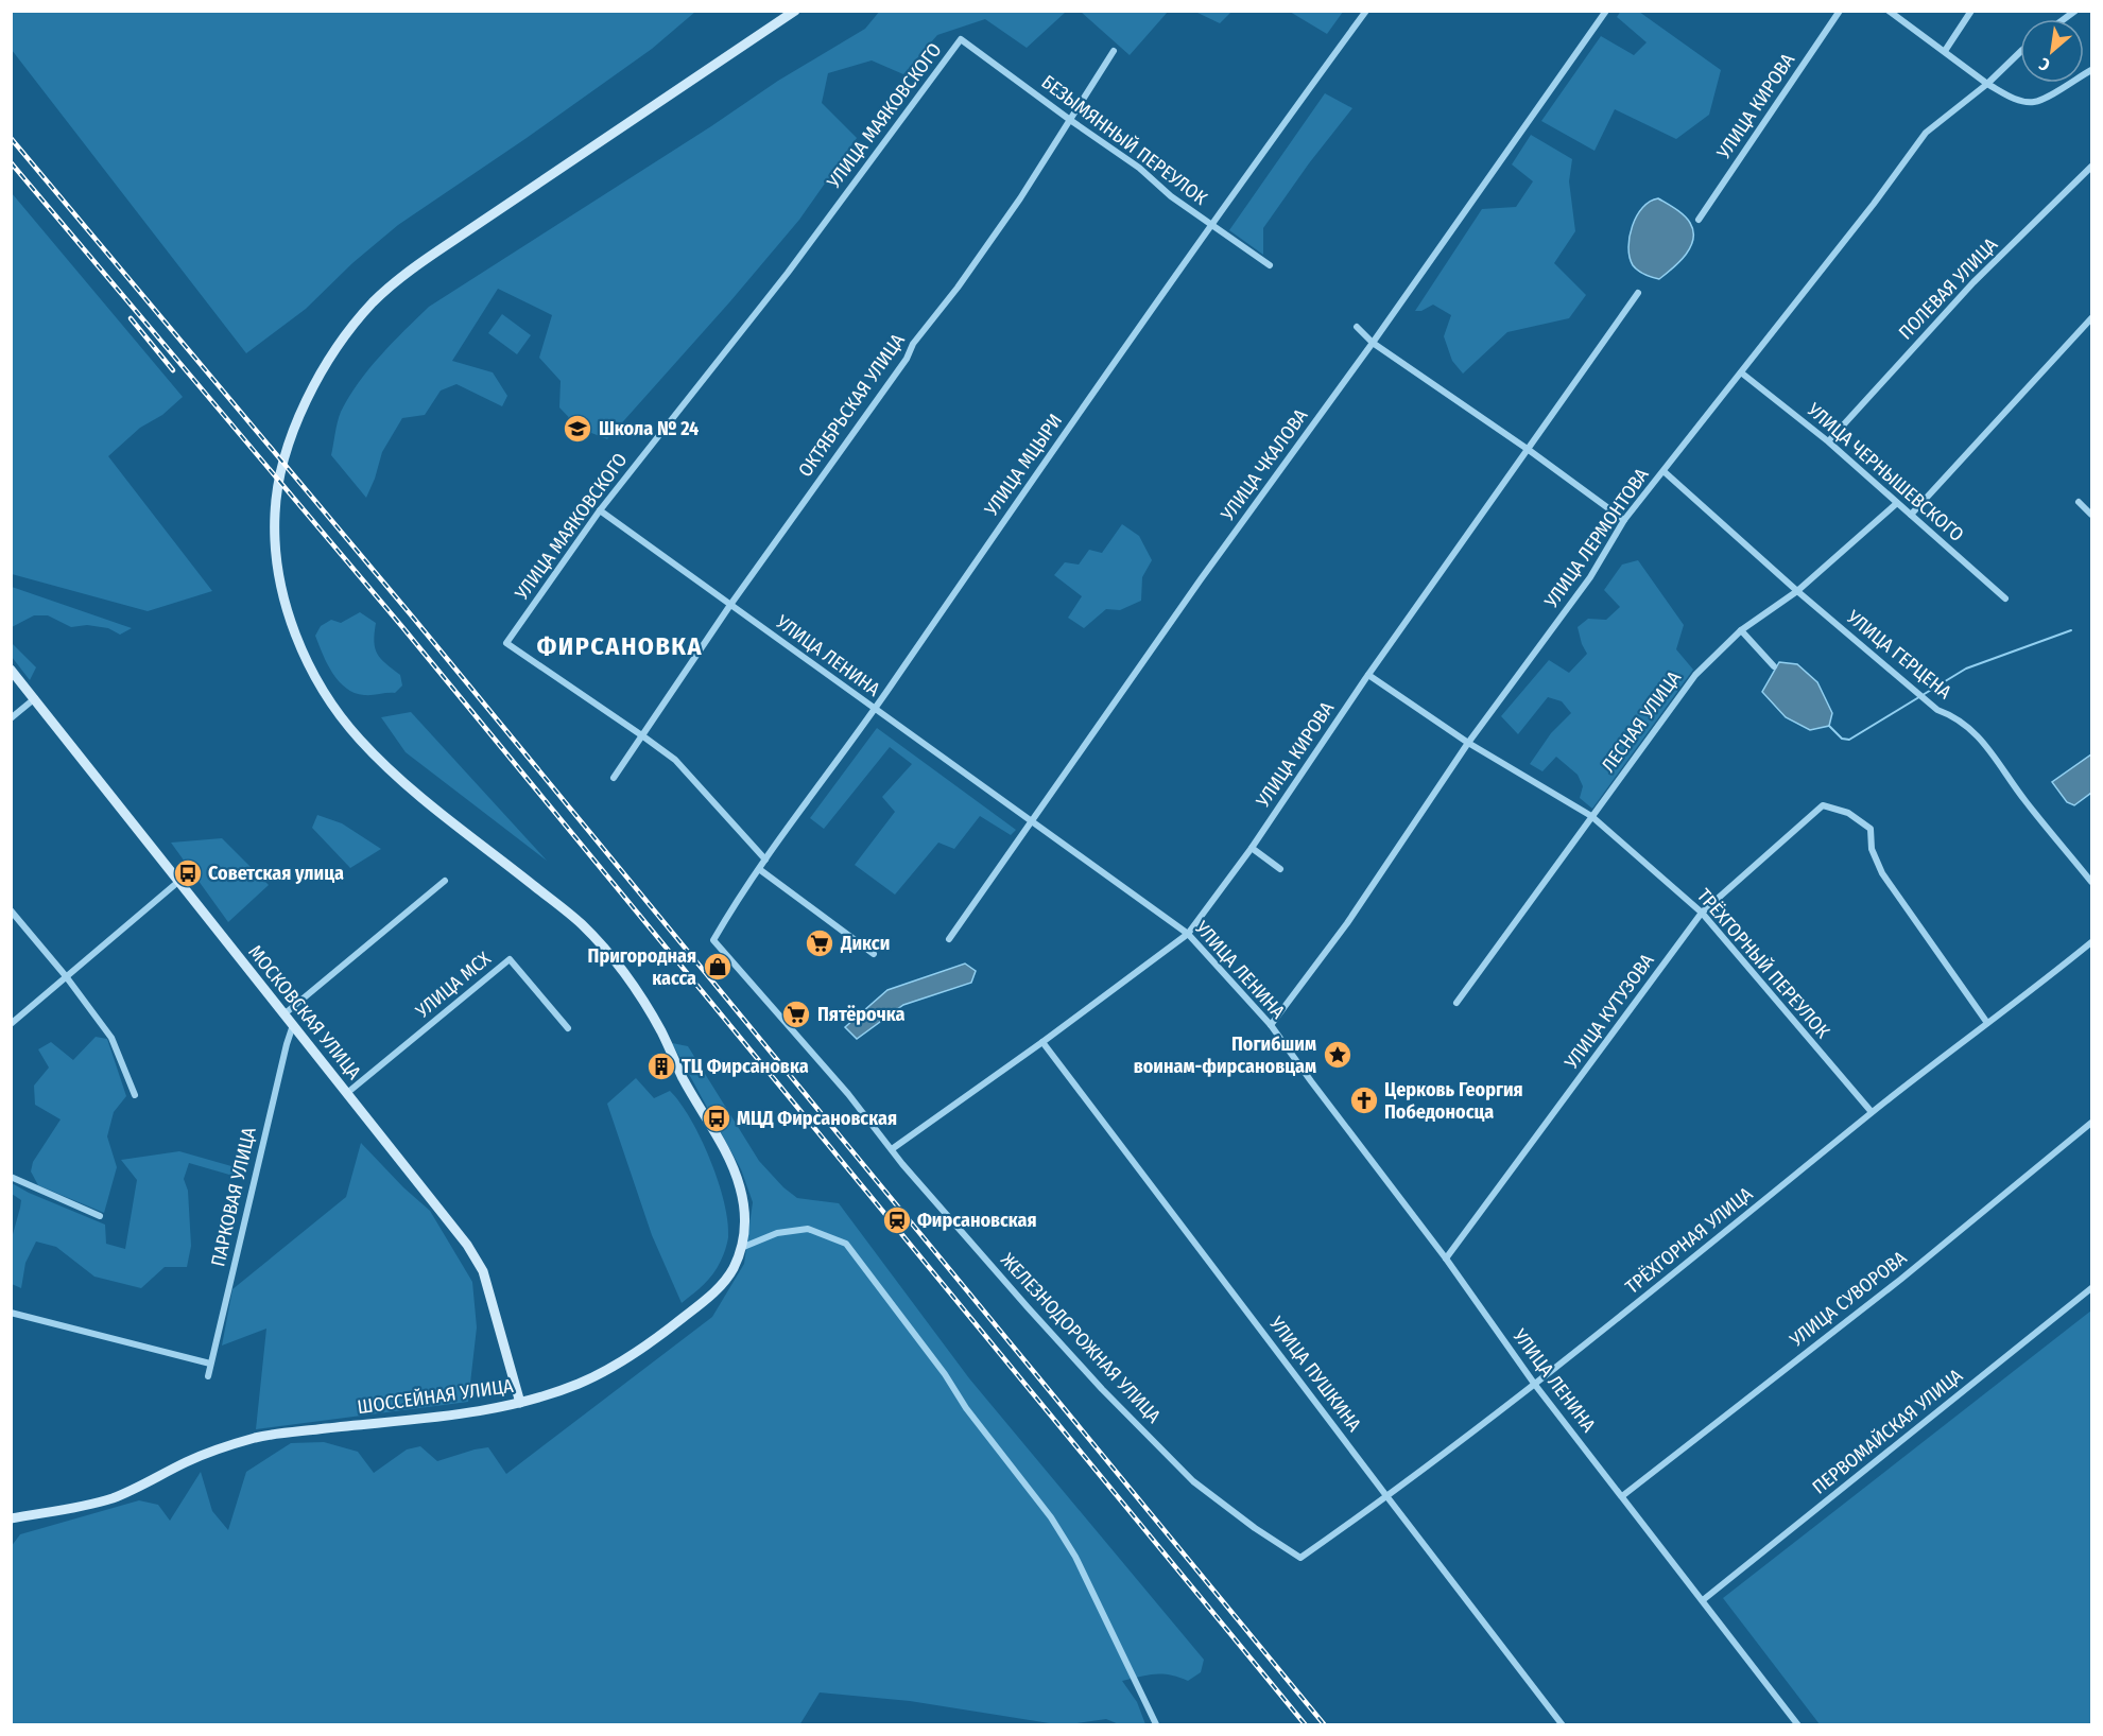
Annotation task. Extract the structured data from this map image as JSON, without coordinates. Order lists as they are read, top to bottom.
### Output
{
  "streets": {
    "street": [
      "УЛИЦА КИРОВА",
      "УЛИЦА МАЯКОВСКОГО",
      "БЕЗЫМЯННЫЙ ПЕРЕУЛОК",
      "ПОЛЕВАЯ УЛИЦА",
      "ОКТЯБРЬСКАЯ УЛИЦА",
      "УЛИЦА МЦЫРИ",
      "УЛИЦА ЧКАЛОВА",
      "УЛИЦА ЧЕРНЫШЕВСКОГО",
      "УЛИЦА ЛЕРМОНТОВА",
      "УЛИЦА ГЕРЦЕНА",
      "УЛИЦА ЛЕНИНА",
      "ЛЕСНАЯ УЛИЦА",
      "ТРЁХГОРНЫЙ ПЕРЕУЛОК",
      "УЛИЦА МСХ",
      "УЛИЦА КУТУЗОВА",
      "МОСКОВСКАЯ УЛИЦА",
      "ПАРКОВАЯ УЛИЦА",
      "ТРЁХГОРНАЯ УЛИЦА",
      "УЛИЦА СУВОРОВА",
      "ЖЕЛЕЗНОДОРОЖНАЯ УЛИЦА",
      "УЛИЦА ПУШКИНА",
      "ШОССЕЙНАЯ УЛИЦА",
      "ПЕРВОМАЙСКАЯ УЛИЦА"
    ]
  },
  "crossings": [
    ["УЛИЦА КИРОВА", "УЛИЦА ЛЕНИНА"],
    ["УЛИЦА КИРОВА", "ТРЁХГОРНЫЙ ПЕРЕУЛОК"],
    ["УЛИЦА КИРОВА", "ЖЕЛЕЗНОДОРОЖНАЯ УЛИЦА"],
    ["УЛИЦА КИРОВА", "УЛИЦА ПУШКИНА"],
    ["УЛИЦА МАЯКОВСКОГО", "БЕЗЫМЯННЫЙ ПЕРЕУЛОК"],
    ["УЛИЦА МАЯКОВСКОГО", "ОКТЯБРЬСКАЯ УЛИЦА"],
    ["УЛИЦА МАЯКОВСКОГО", "УЛИЦА МЦЫРИ"],
    ["УЛИЦА МАЯКОВСКОГО", "УЛИЦА ЛЕНИНА"],
    ["БЕЗЫМЯННЫЙ ПЕРЕУЛОК", "ОКТЯБРЬСКАЯ УЛИЦА"],
    ["БЕЗЫМЯННЫЙ ПЕРЕУЛОК", "УЛИЦА МЦЫРИ"],
    ["ОКТЯБРЬСКАЯ УЛИЦА", "УЛИЦА ЛЕНИНА"],
    ["УЛИЦА МЦЫРИ", "УЛИЦА ЛЕНИНА"],
    ["УЛИЦА МЦЫРИ", "ЖЕЛЕЗНОДОРОЖНАЯ УЛИЦА"],
    ["УЛИЦА ЧКАЛОВА", "УЛИЦА ЛЕНИНА"],
    ["УЛИЦА ЧЕРНЫШЕВСКОГО", "УЛИЦА ЛЕРМОНТОВА"],
    ["УЛИЦА ЧЕРНЫШЕВСКОГО", "ЛЕСНАЯ УЛИЦА"],
    ["УЛИЦА ЛЕРМОНТОВА", "УЛИЦА ГЕРЦЕНА"],
    ["УЛИЦА ЛЕРМОНТОВА", "УЛИЦА ЛЕНИНА"],
    ["УЛИЦА ЛЕРМОНТОВА", "ТРЁХГОРНЫЙ ПЕРЕУЛОК"],
    ["УЛИЦА ГЕРЦЕНА", "ЛЕСНАЯ УЛИЦА"],
    ["УЛИЦА ЛЕНИНА", "УЛИЦА КУТУЗОВА"],
    ["УЛИЦА ЛЕНИНА", "ТРЁХГОРНАЯ УЛИЦА"],
    ["УЛИЦА ЛЕНИНА", "УЛИЦА СУВОРОВА"],
    ["УЛИЦА ЛЕНИНА", "ПЕРВОМАЙСКАЯ УЛИЦА"],
    ["ЛЕСНАЯ УЛИЦА", "ТРЁХГОРНЫЙ ПЕРЕУЛОК"],
    ["ТРЁХГОРНЫЙ ПЕРЕУЛОК", "УЛИЦА КУТУЗОВА"],
    ["ТРЁХГОРНЫЙ ПЕРЕУЛОК", "ТРЁХГОРНАЯ УЛИЦА"],
    ["УЛИЦА МСХ", "МОСКОВСКАЯ УЛИЦА"],
    ["УЛИЦА КУТУЗОВА", "ТРЁХГОРНАЯ УЛИЦА"],
    ["МОСКОВСКАЯ УЛИЦА", "ПАРКОВАЯ УЛИЦА"],
    ["МОСКОВСКАЯ УЛИЦА", "ШОССЕЙНАЯ УЛИЦА"],
    ["ТРЁХГОРНАЯ УЛИЦА", "ЖЕЛЕЗНОДОРОЖНАЯ УЛИЦА"],
    ["ТРЁХГОРНАЯ УЛИЦА", "УЛИЦА ПУШКИНА"]
  ],
  "districts": ["ФИРСАНОВКА"],
  "places": {
    "school or university": ["Школа № 24"],
    "bus stop": ["Советская улица", "МЦД Фирсановская"],
    "supermarket": ["Дикси", "Пятёрочка"],
    "shop": ["Пригородная касса"],
    "place": ["Погибшим воинам-фирсановцам"],
    "building": ["ТЦ Фирсановка"],
    "church": ["Церковь Георгия Победоносца"],
    "station": ["Фирсановская"]
  },
  "north": "bottom left"
}
